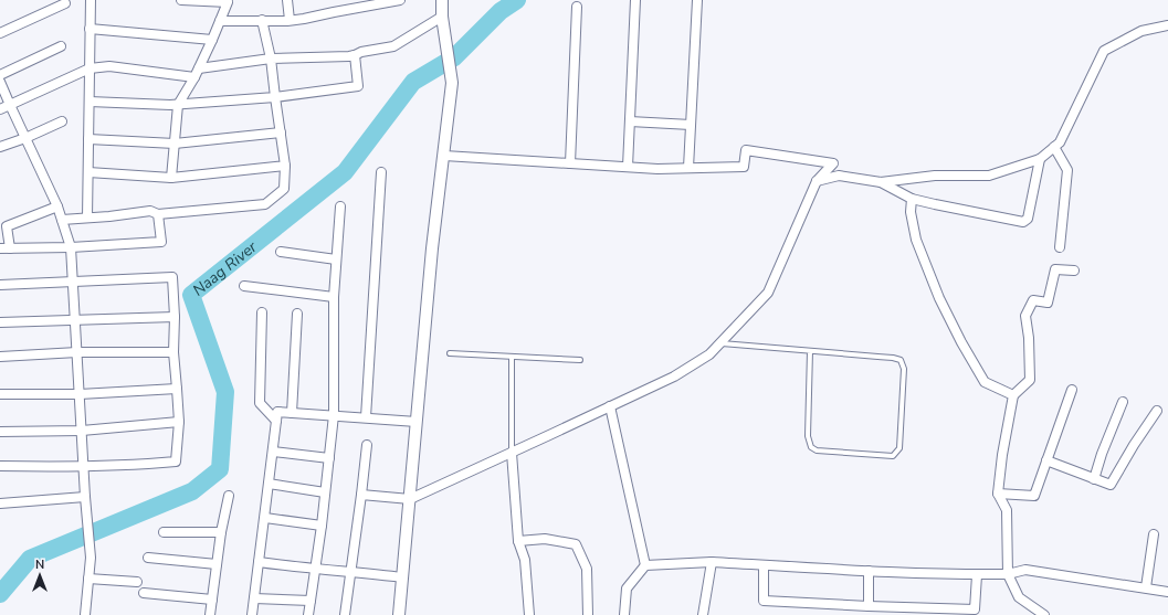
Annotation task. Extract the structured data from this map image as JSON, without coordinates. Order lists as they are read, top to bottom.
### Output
{
  "water": ["Naag River"],
  "north": "top"
}
